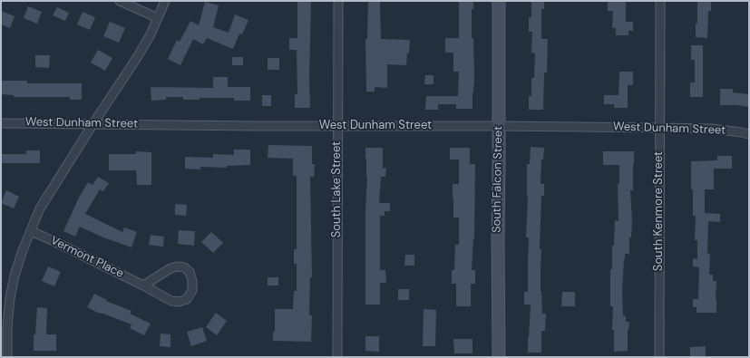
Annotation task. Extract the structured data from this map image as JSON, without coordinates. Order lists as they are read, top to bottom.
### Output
{
  "streets": {
    "street": [
      "West Dunham Street",
      "South Falcon Street",
      "South Lake Street",
      "South Kenmore Street",
      "Vermont Place"
    ]
  },
  "crossings": [
    ["West Dunham Street", "South Falcon Street"],
    ["West Dunham Street", "South Lake Street"],
    ["West Dunham Street", "South Kenmore Street"]
  ]
}
